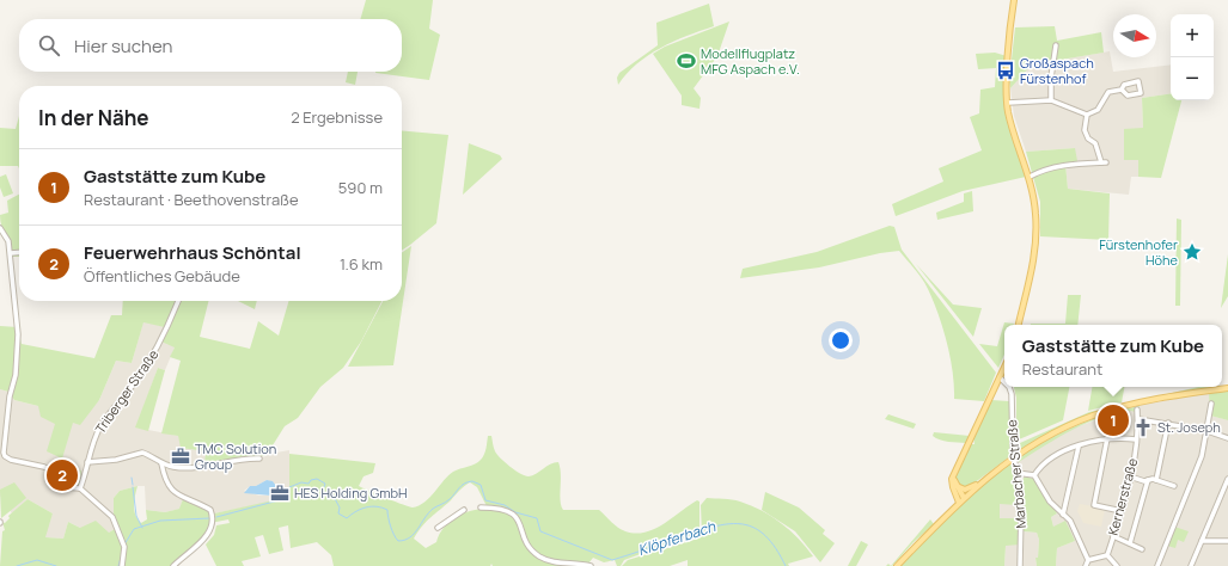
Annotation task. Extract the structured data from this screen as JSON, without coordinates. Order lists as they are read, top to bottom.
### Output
{
  "streets": {
    "street": ["Triberger Straße", "Marbacher Straße", "Kernerstraße"]
  },
  "water": ["Klöpferbach"],
  "places": {
    "sports": ["Modellflugplatz MFG Aspach e.V."],
    "bus stop": ["Großaspach Fürstenhof"],
    "place": ["Fürstenhofer Höhe"],
    "church": ["St. Joseph"],
    "office": ["TMC Solution Group", "HES Holding GmbH"]
  },
  "north": "right",
  "page": {
    "map_buttons": ["+", "−"],
    "search": "Hier suchen",
    "heading": ["In der Nähe", "2 Ergebnisse"],
    "list": [
      {
        "mark": "1",
        "name": "Gaststätte zum Kube",
        "note": "Restaurant · Beethovenstraße",
        "value": "590 m"
      },
      {
        "mark": "2",
        "name": "Feuerwehrhaus Schöntal",
        "note": "Öffentliches Gebäude",
        "value": "1.6 km"
      }
    ],
    "popup": ["Gaststätte zum Kube", "Restaurant"],
    "pins": ["1", "2"]
  }
}
